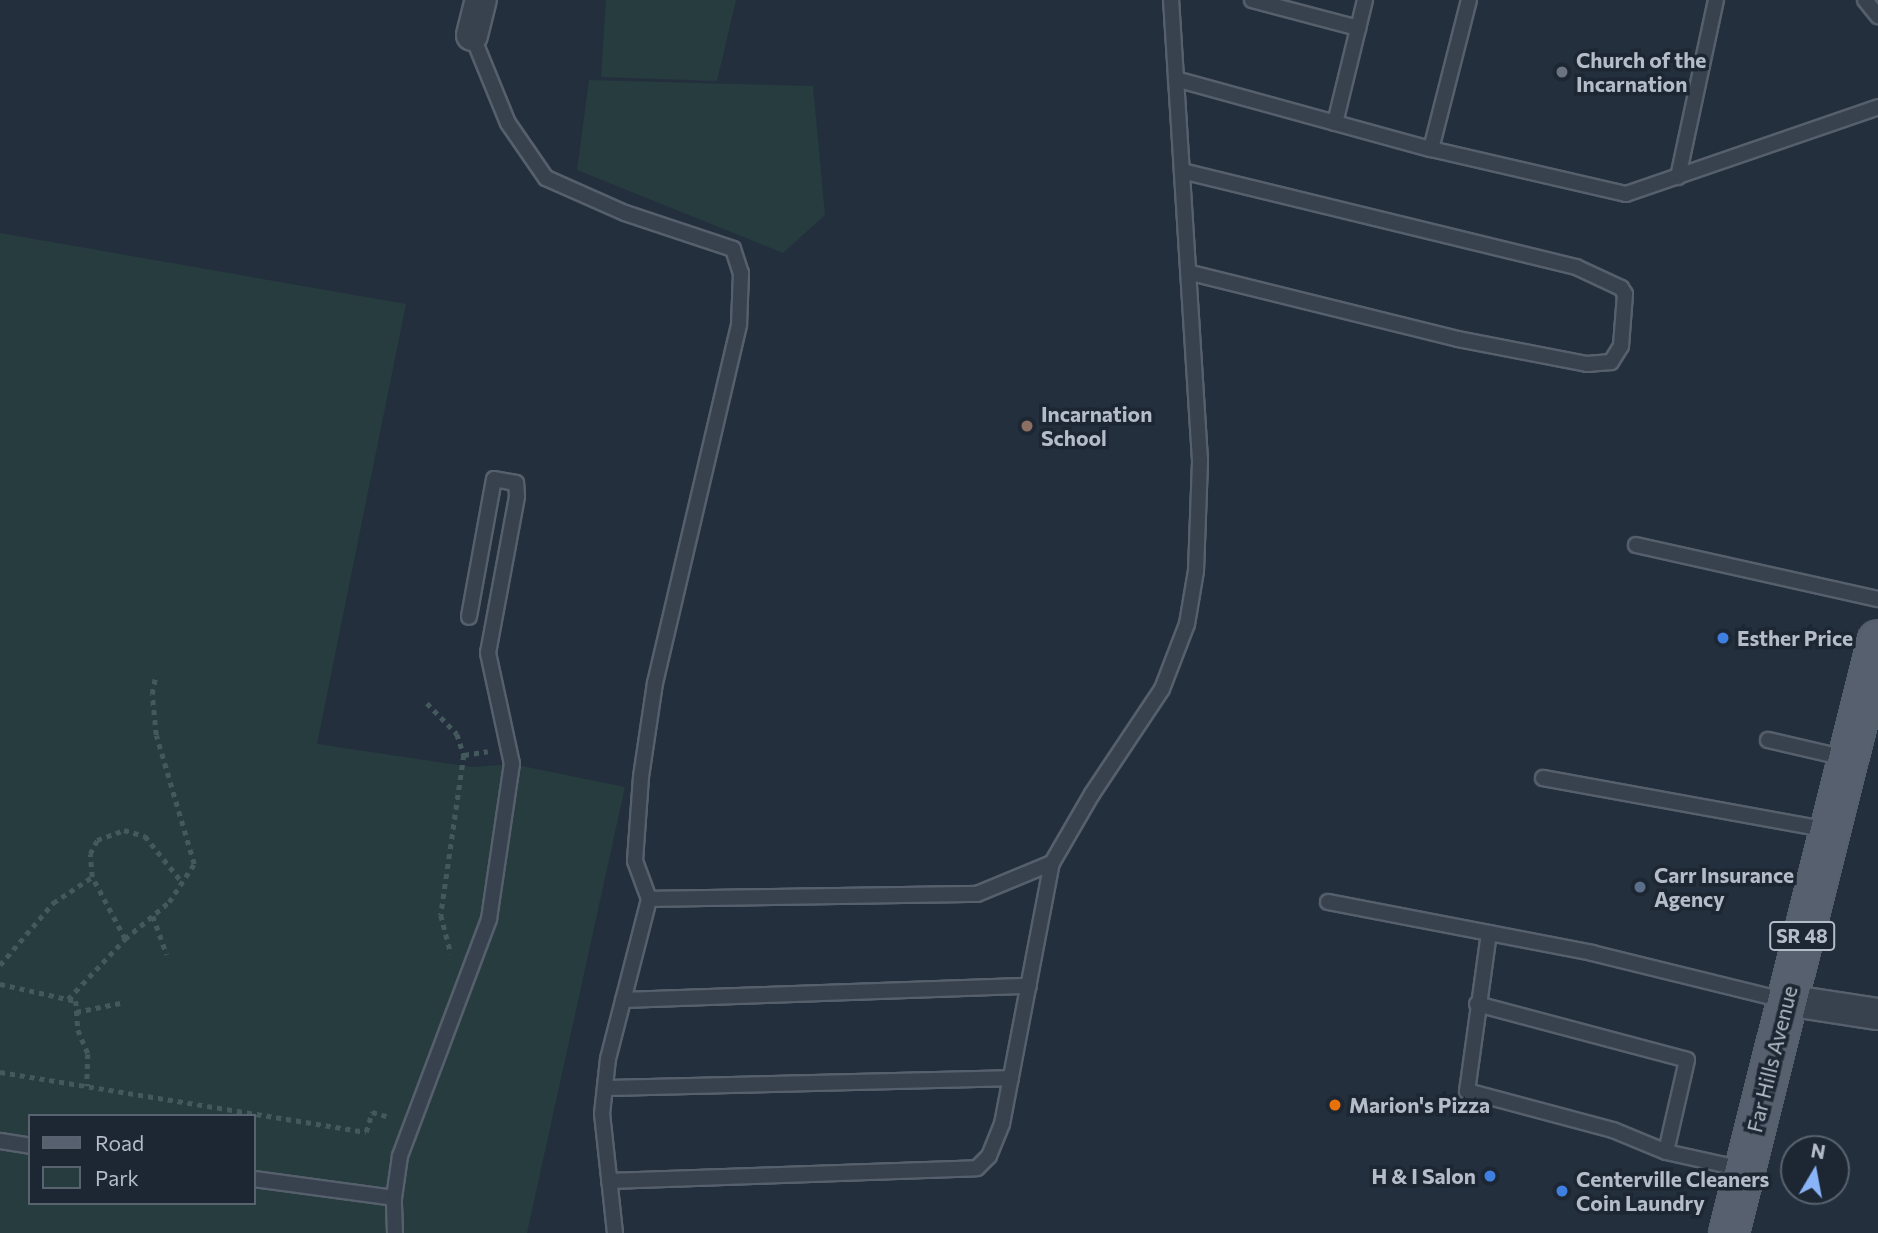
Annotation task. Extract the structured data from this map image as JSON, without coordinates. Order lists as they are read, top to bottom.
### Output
{
  "streets": {
    "main road": ["SR 48", "Far Hills Avenue"]
  },
  "places": [
    "Church of the Incarnation",
    "Incarnation School",
    "Esther Price",
    "Carr Insurance Agency",
    "Marion's Pizza",
    "H & I Salon",
    "Centerville Cleaners Coin Laundry"
  ],
  "legend": ["Road", "Park"],
  "north": "top"
}
